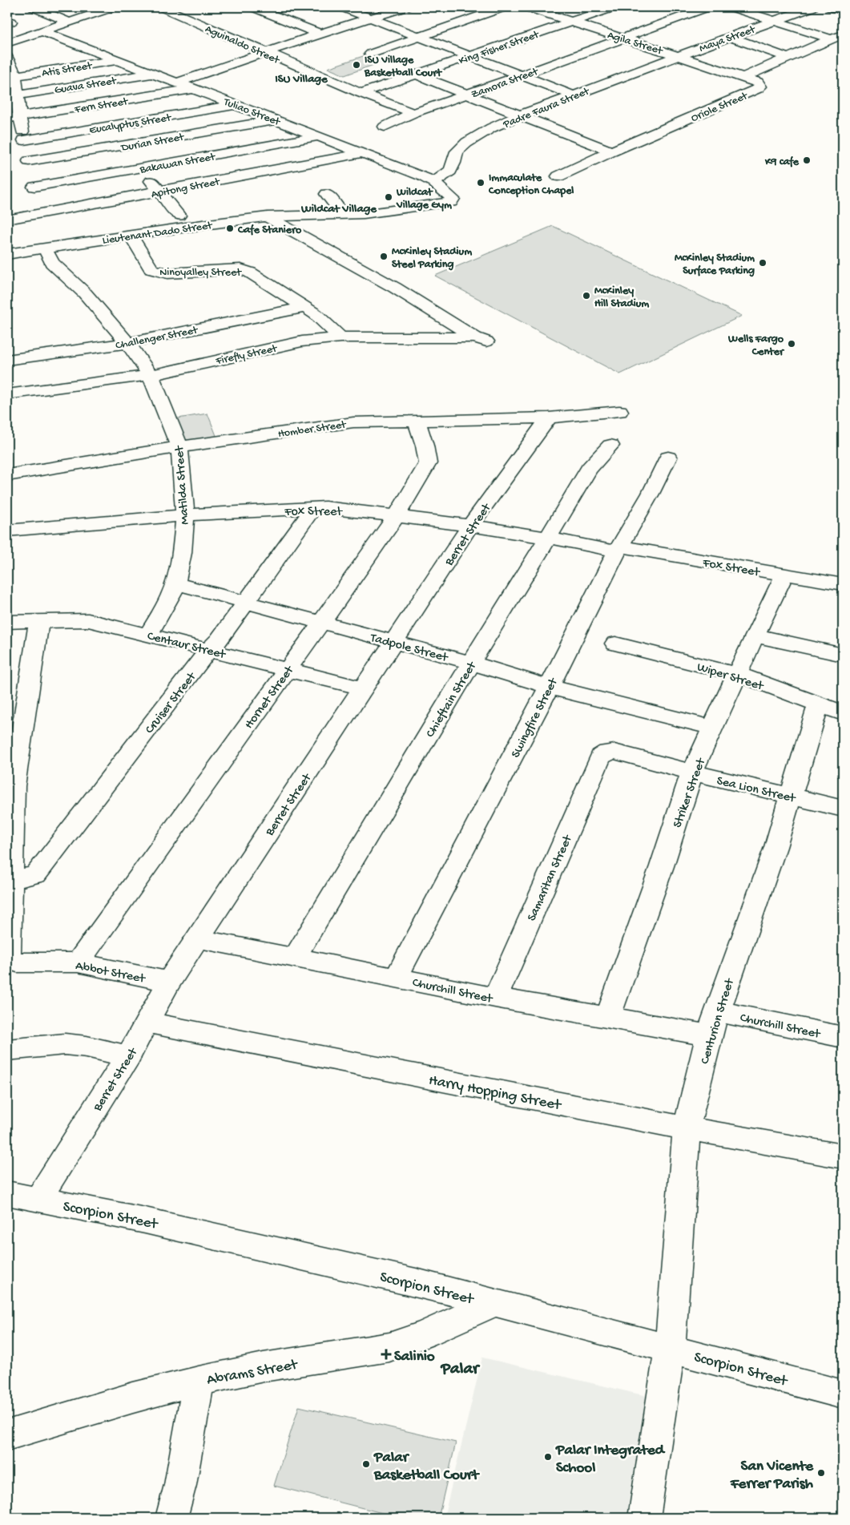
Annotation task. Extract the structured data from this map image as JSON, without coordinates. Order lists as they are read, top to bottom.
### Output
{
  "streets": {
    "street": [
      "Maya Street",
      "Agila Street",
      "Aguinaldo Street",
      "King Fisher Street",
      "Atis Street",
      "Zamora Street",
      "Guava Street",
      "Fern Street",
      "Oriole Street",
      "Padre Faura Street",
      "Tuliao Street",
      "Eucalyptus Street",
      "Durian Street",
      "Bakawan Street",
      "Apitong Street",
      "Lieutenant Dado Street",
      "Ninoyalley Street",
      "Challenger Street",
      "Firefly Street",
      "Homber Street",
      "Matilda Street",
      "Fox Street",
      "Berret Street",
      "Centaur Street",
      "Tadpole Street",
      "Wiper Street",
      "Hornet Street",
      "Chieftain Street",
      "Cruiser Street",
      "Swingfire Street",
      "Sea Lion Street",
      "Striker Street",
      "Samaritan Street",
      "Abbot Street",
      "Churchill Street",
      "Centurion Street",
      "Harry Hopping Street",
      "Scorpion Street",
      "Abrams Street"
    ]
  },
  "crossings": [
    ["Maya Street", "Agila Street"],
    ["Maya Street", "Oriole Street"],
    ["Maya Street", "Padre Faura Street"],
    ["Agila Street", "King Fisher Street"],
    ["Agila Street", "Zamora Street"],
    ["Agila Street", "Oriole Street"],
    ["Agila Street", "Padre Faura Street"],
    ["Aguinaldo Street", "King Fisher Street"],
    ["Aguinaldo Street", "Zamora Street"],
    ["Atis Street", "Tuliao Street"],
    ["Guava Street", "Tuliao Street"],
    ["Fern Street", "Tuliao Street"],
    ["Padre Faura Street", "Tuliao Street"],
    ["Tuliao Street", "Eucalyptus Street"],
    ["Tuliao Street", "Durian Street"],
    ["Tuliao Street", "Bakawan Street"],
    ["Tuliao Street", "Apitong Street"],
    ["Tuliao Street", "Lieutenant Dado Street"],
    ["Lieutenant Dado Street", "Ninoyalley Street"],
    ["Lieutenant Dado Street", "Firefly Street"],
    ["Lieutenant Dado Street", "Matilda Street"],
    ["Ninoyalley Street", "Challenger Street"],
    ["Ninoyalley Street", "Firefly Street"],
    ["Challenger Street", "Matilda Street"],
    ["Firefly Street", "Matilda Street"],
    ["Homber Street", "Matilda Street"],
    ["Homber Street", "Berret Street"],
    ["Homber Street", "Hornet Street"],
    ["Matilda Street", "Fox Street"],
    ["Matilda Street", "Centaur Street"],
    ["Matilda Street", "Tadpole Street"],
    ["Fox Street", "Berret Street"],
    ["Fox Street", "Hornet Street"],
    ["Fox Street", "Chieftain Street"],
    ["Fox Street", "Cruiser Street"],
    ["Fox Street", "Swingfire Street"],
    ["Fox Street", "Striker Street"],
    ["Berret Street", "Centaur Street"],
    ["Berret Street", "Tadpole Street"],
    ["Berret Street", "Abbot Street"],
    ["Berret Street", "Churchill Street"],
    ["Berret Street", "Harry Hopping Street"],
    ["Berret Street", "Scorpion Street"],
    ["Centaur Street", "Hornet Street"],
    ["Centaur Street", "Cruiser Street"],
    ["Centaur Street", "Abbot Street"],
    ["Tadpole Street", "Hornet Street"],
    ["Tadpole Street", "Chieftain Street"],
    ["Tadpole Street", "Cruiser Street"],
    ["Tadpole Street", "Swingfire Street"],
    ["Tadpole Street", "Striker Street"],
    ["Wiper Street", "Striker Street"],
    ["Wiper Street", "Centurion Street"],
    ["Hornet Street", "Abbot Street"],
    ["Chieftain Street", "Churchill Street"],
    ["Cruiser Street", "Abbot Street"],
    ["Swingfire Street", "Churchill Street"],
    ["Sea Lion Street", "Striker Street"],
    ["Sea Lion Street", "Samaritan Street"],
    ["Sea Lion Street", "Centurion Street"],
    ["Striker Street", "Churchill Street"],
    ["Samaritan Street", "Churchill Street"],
    ["Churchill Street", "Centurion Street"],
    ["Centurion Street", "Harry Hopping Street"],
    ["Centurion Street", "Scorpion Street"],
    ["Scorpion Street", "Abrams Street"]
  ],
  "districts": ["ISU Village", "Wildcat Village", "Palar"],
  "places": {
    "other": [
      "ISU Village Basketball Court",
      "K9 cafe",
      "Immaculate Conception Chapel",
      "Wildcat Village Gym",
      "Cafe Staniero",
      "McKinley Stadium Steel Parking",
      "McKinley Stadium Surface Parking",
      "McKinley Hill Stadium",
      "Wells Fargo Center",
      "Palar Integrated School",
      "Palar Basketball Court",
      "San Vicente Ferrer Parish"
    ],
    "health": ["Salinio"]
  }
}
